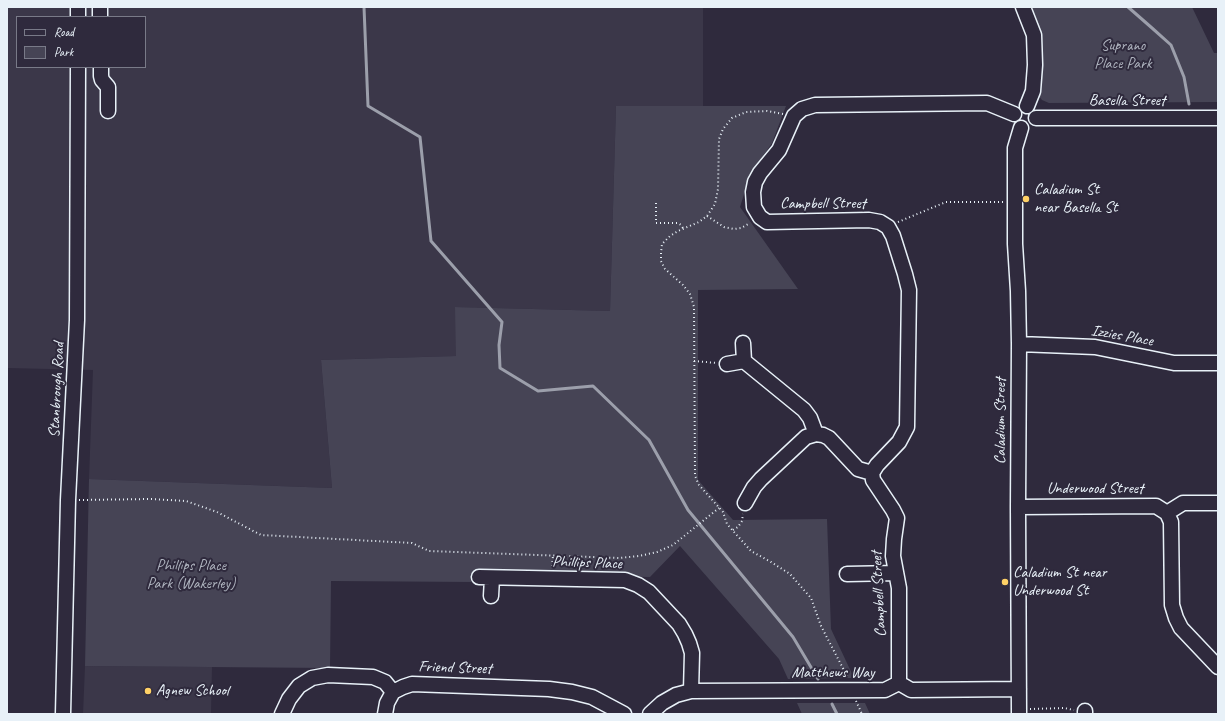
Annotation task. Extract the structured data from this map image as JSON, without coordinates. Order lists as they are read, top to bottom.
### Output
{
  "streets": {
    "street": [
      "Basella Street",
      "Campbell Street",
      "Izzies Place",
      "Stanbrough Road",
      "Caladium Street",
      "Underwood Street",
      "Phillips Place",
      "Friend Street",
      "Matthews Way"
    ]
  },
  "crossings": [
    ["Basella Street", "Caladium Street"],
    ["Campbell Street", "Matthews Way"],
    ["Izzies Place", "Caladium Street"],
    ["Caladium Street", "Underwood Street"],
    ["Phillips Place", "Matthews Way"]
  ],
  "parks": ["Suprano Place Park", "Phillips Place Park (Wakerley)"],
  "places": ["Caladium St near Basella St", "Caladium St near Underwood St", "Agnew School"],
  "legend": ["Road", "Park"]
}
